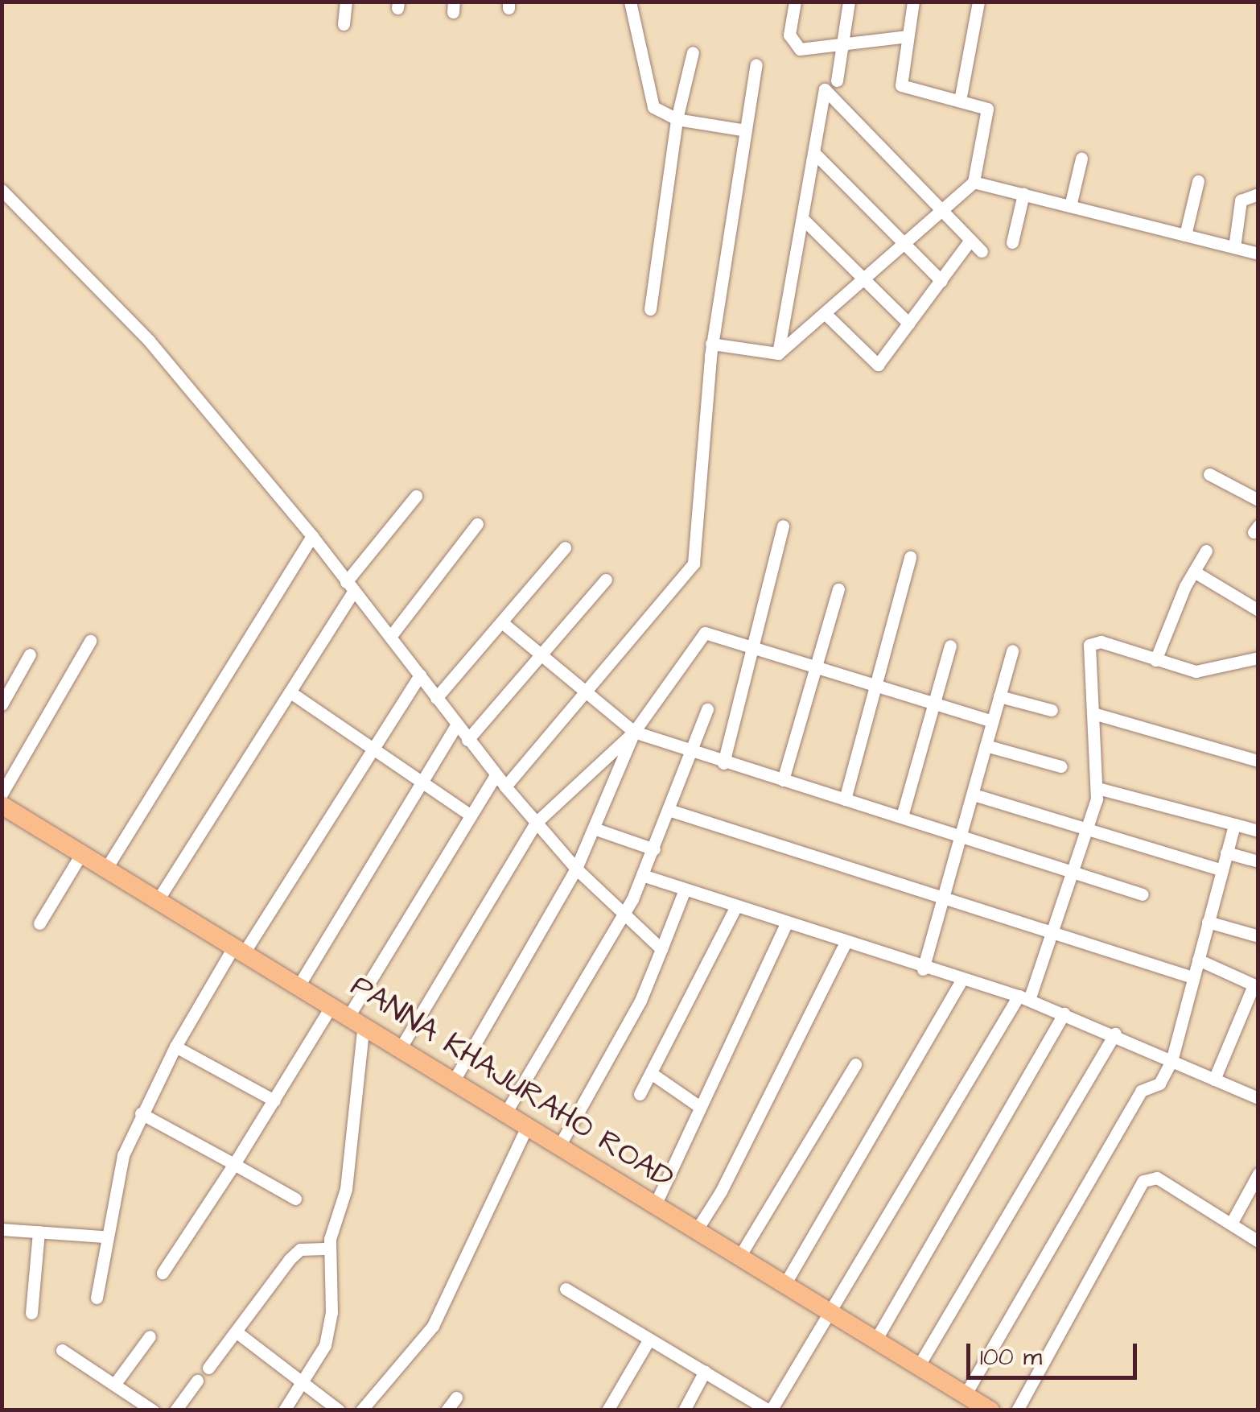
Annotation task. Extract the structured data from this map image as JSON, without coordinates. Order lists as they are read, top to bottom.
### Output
{
  "streets": {
    "main road": ["PANNA KHAJURAHO ROAD"]
  },
  "scale_bar": "100 m"
}
